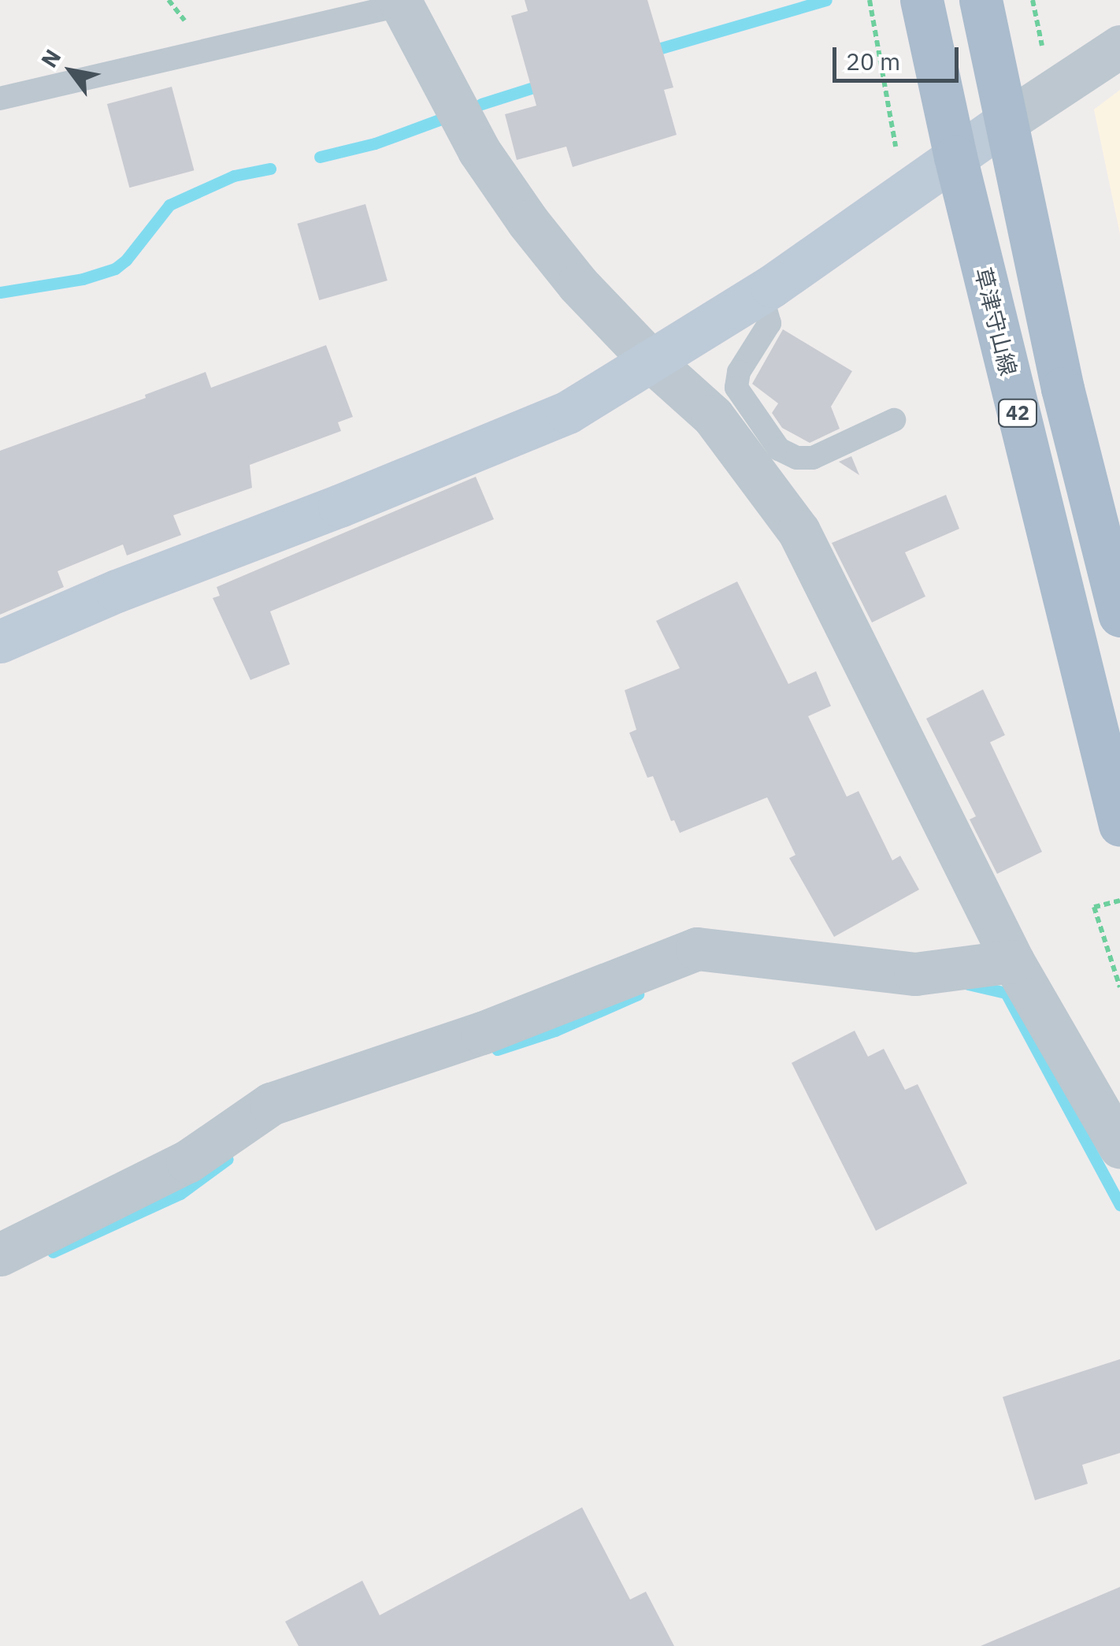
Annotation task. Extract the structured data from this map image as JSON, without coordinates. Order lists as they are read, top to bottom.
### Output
{
  "streets": {
    "main road": ["草津守山線", "42"]
  },
  "scale_bar": "20 m",
  "north": "top left"
}
